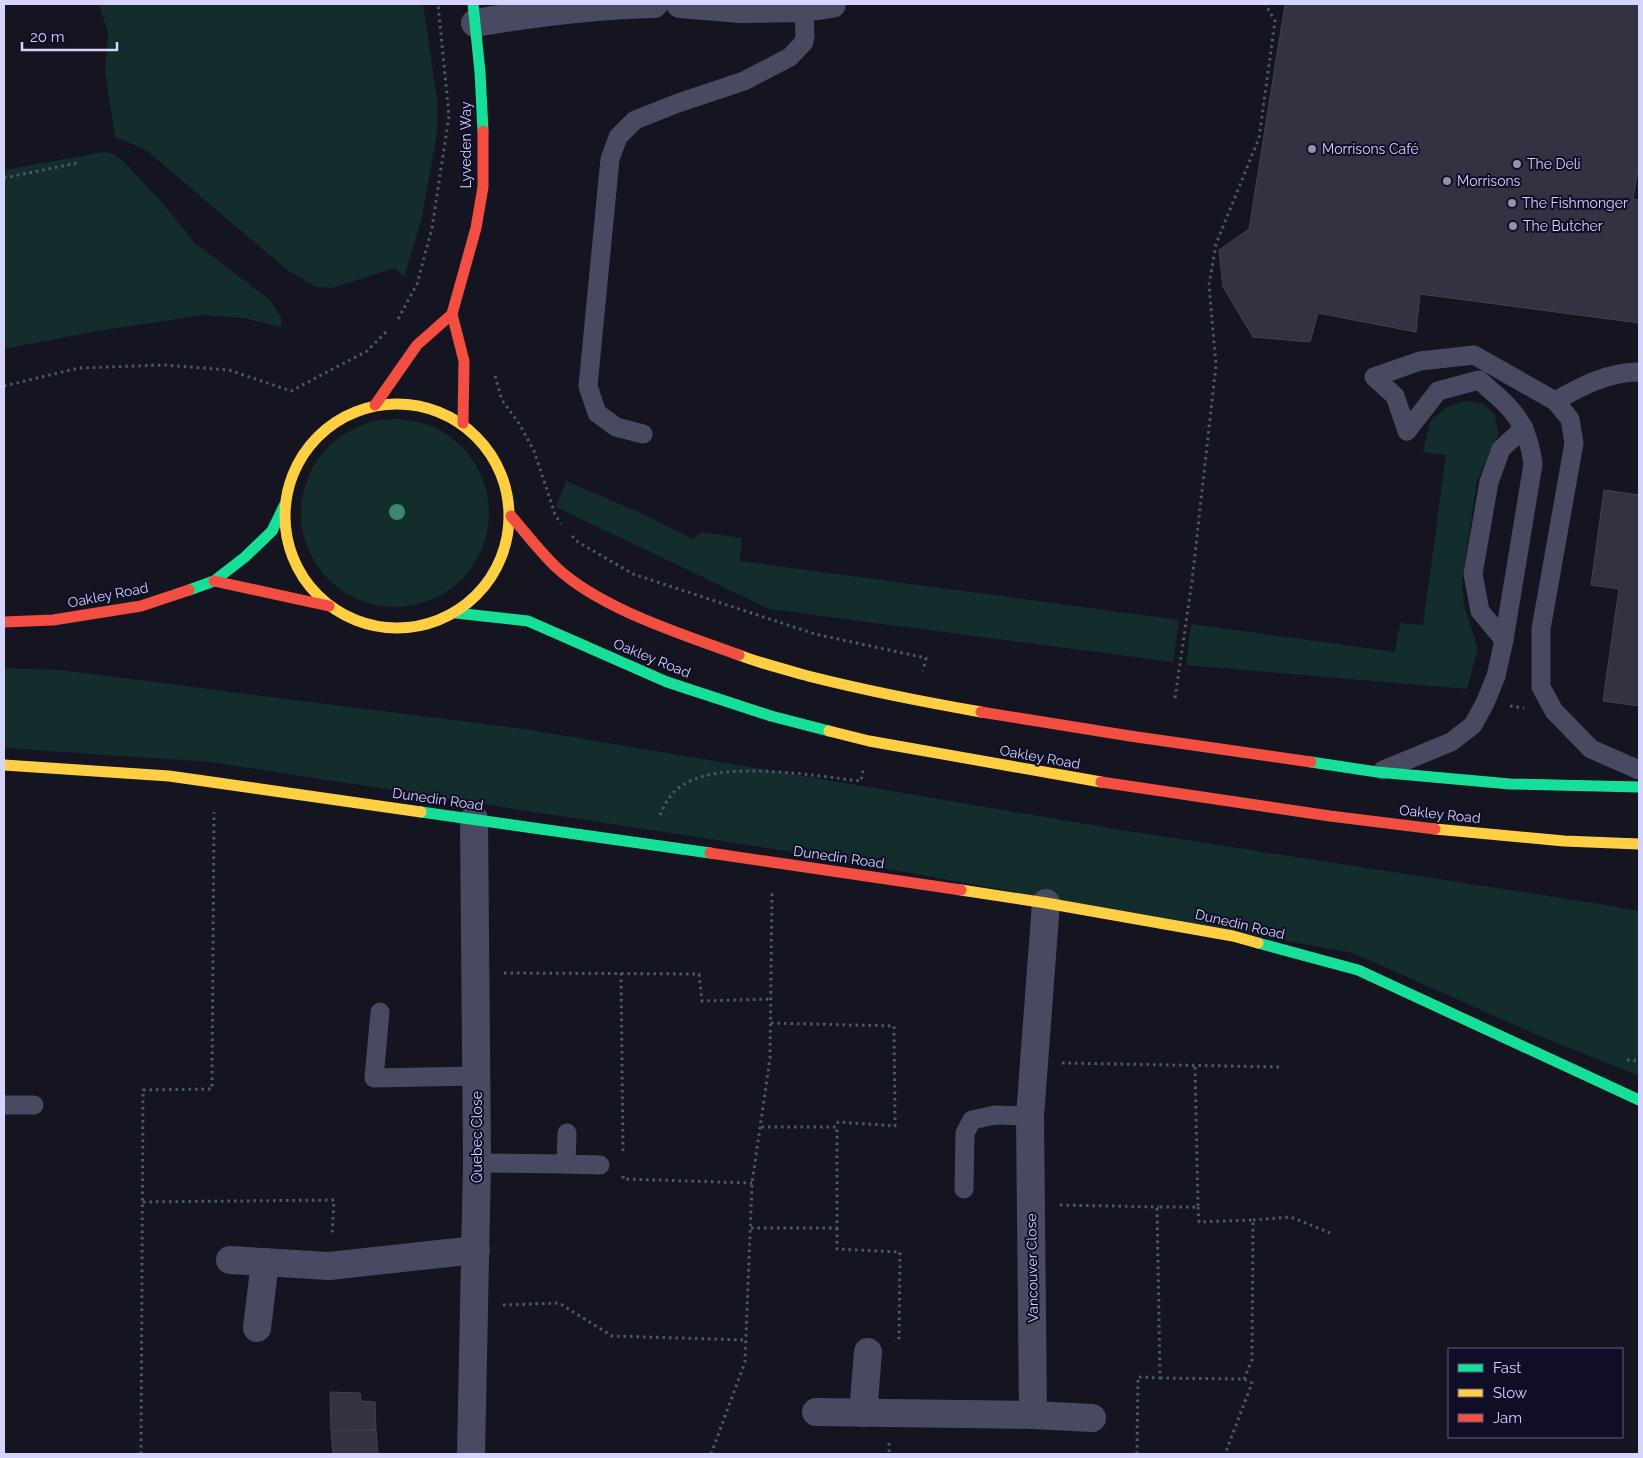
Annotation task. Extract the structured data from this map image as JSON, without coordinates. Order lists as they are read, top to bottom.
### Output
{
  "streets": {
    "main road": ["Lyveden Way", "Oakley Road", "Dunedin Road"],
    "street": ["Quebec Close", "Vancouver Close"]
  },
  "crossings": [
    ["Dunedin Road", "Quebec Close"],
    ["Dunedin Road", "Vancouver Close"]
  ],
  "places": [
    "Morrisons Café",
    "The Deli",
    "Morrisons",
    "The Fishmonger",
    "The Butcher"
  ],
  "legend": ["Fast", "Slow", "Jam"],
  "scale_bar": "20 m"
}
